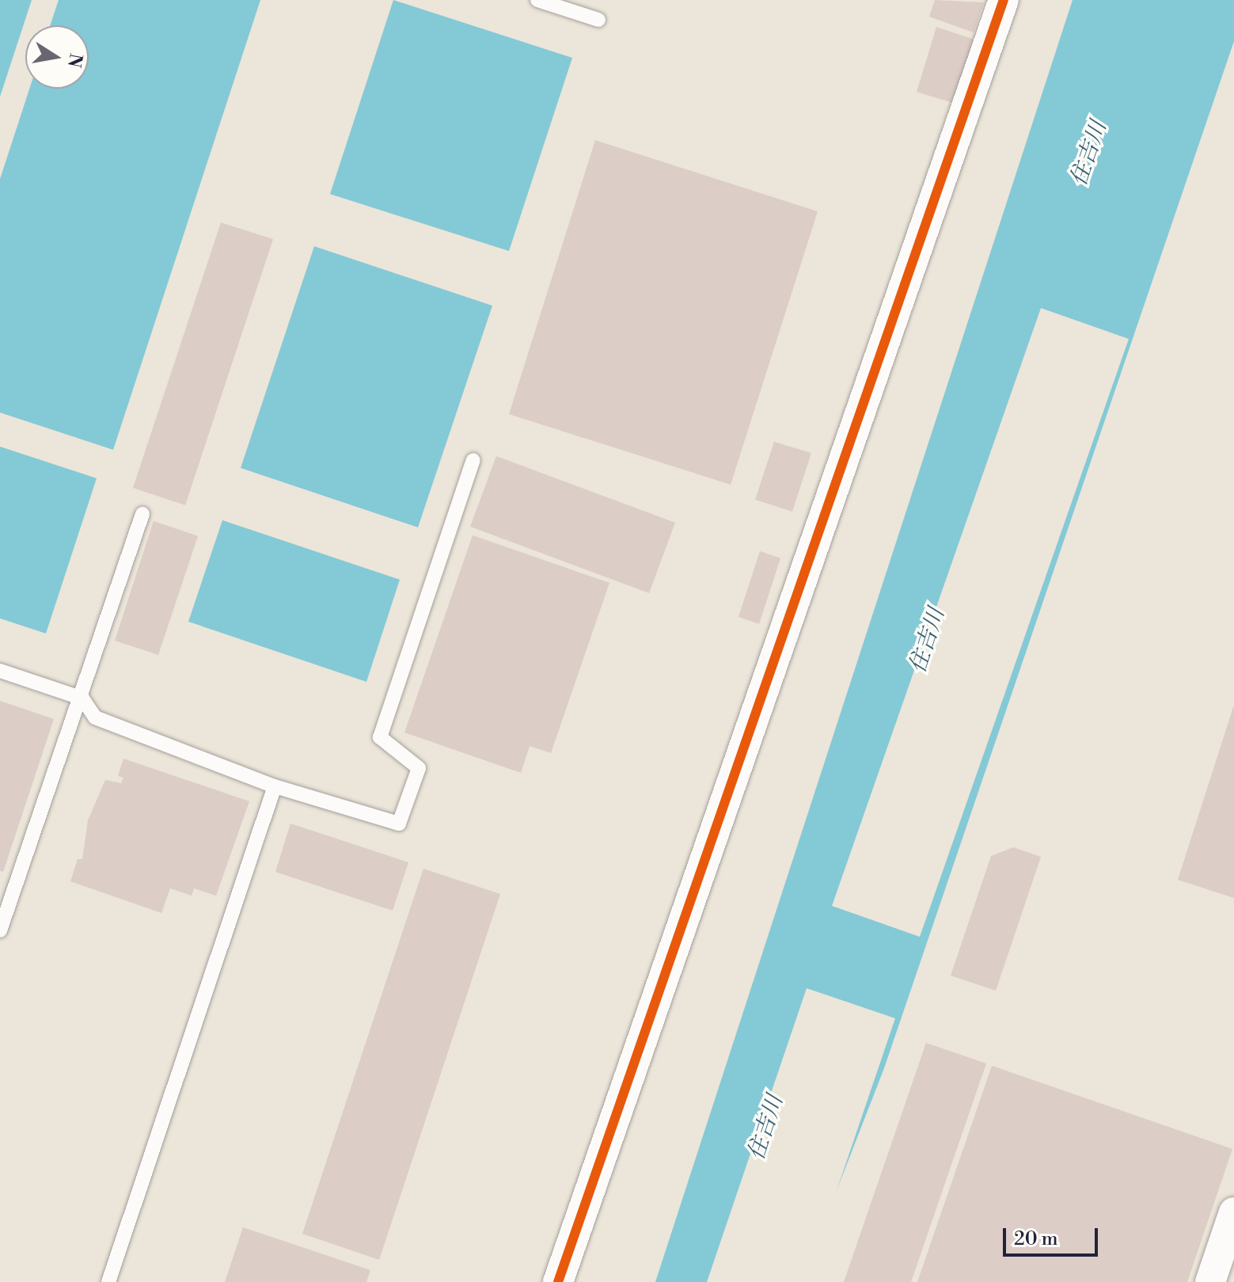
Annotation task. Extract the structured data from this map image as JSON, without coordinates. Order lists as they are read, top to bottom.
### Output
{
  "water": ["住吉川"],
  "scale_bar": "20 m",
  "north": "right"
}
